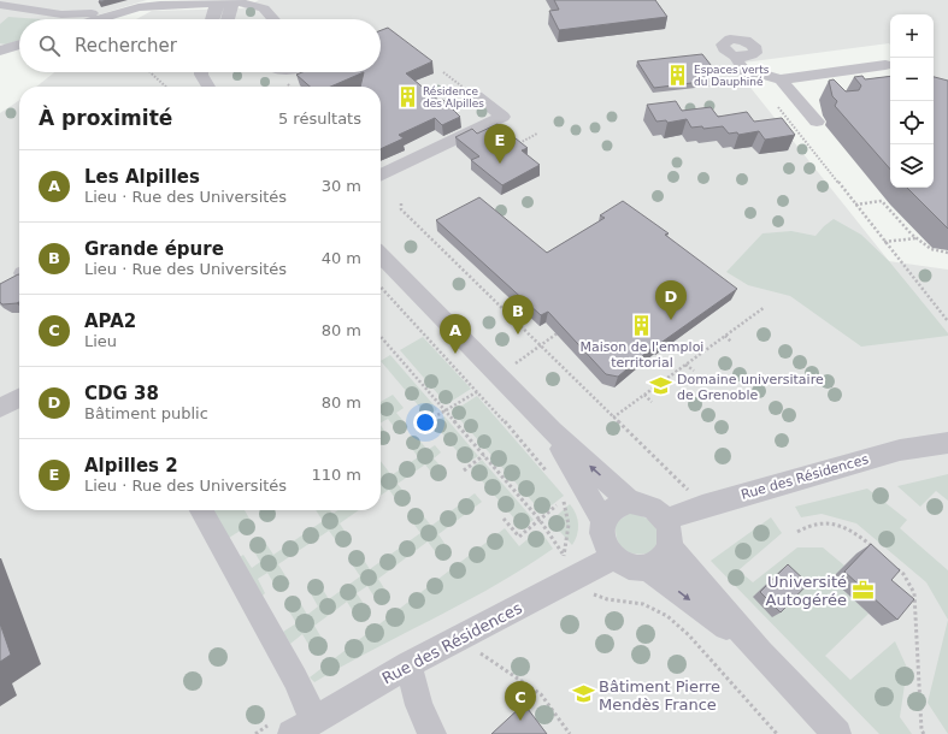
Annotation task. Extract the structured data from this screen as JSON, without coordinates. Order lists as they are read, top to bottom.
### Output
{
  "streets": {
    "street": ["Rue des Résidences"]
  },
  "places": {
    "building": ["Espaces verts du Dauphiné", "Résidence des Alpilles", "Maison de l'emploi territorial"],
    "school or university": ["Domaine universitaire de Grenoble", "Bâtiment Pierre Mendès France"],
    "office": ["Université Autogérée"]
  },
  "page": {
    "map_buttons": ["+", "−"],
    "search": "Rechercher",
    "heading": ["À proximité", "5 résultats"],
    "pins": [
      "E",
      "D",
      "B",
      "A",
      "C"
    ],
    "list": [
      {
        "mark": "A",
        "name": "Les Alpilles",
        "note": "Lieu · Rue des Universités",
        "value": "30 m"
      },
      {
        "mark": "B",
        "name": "Grande épure",
        "note": "Lieu · Rue des Universités",
        "value": "40 m"
      },
      {
        "mark": "C",
        "name": "APA2",
        "note": "Lieu",
        "value": "80 m"
      },
      {
        "mark": "D",
        "name": "CDG 38",
        "note": "Bâtiment public",
        "value": "80 m"
      },
      {
        "mark": "E",
        "name": "Alpilles 2",
        "note": "Lieu · Rue des Universités",
        "value": "110 m"
      }
    ]
  }
}
